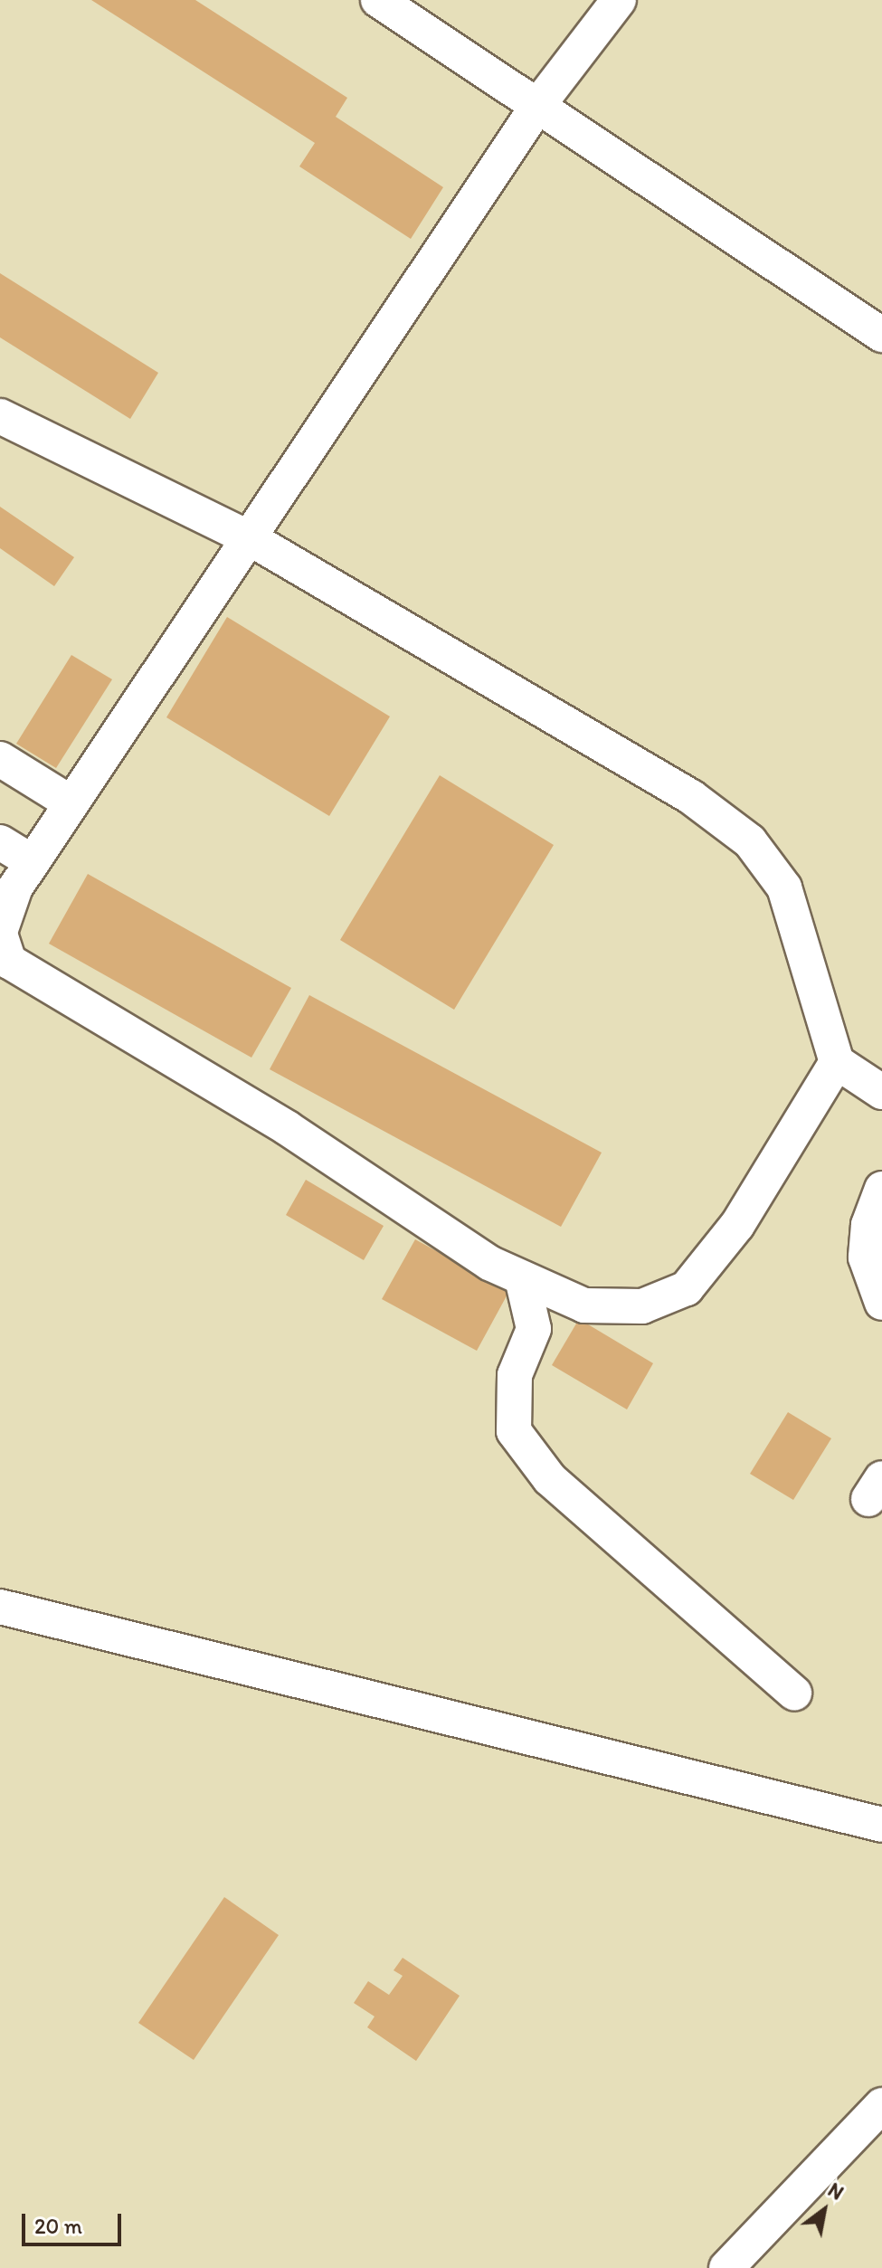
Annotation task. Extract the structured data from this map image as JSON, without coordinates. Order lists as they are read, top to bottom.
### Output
{
  "scale_bar": "20 m",
  "north": "top right"
}
